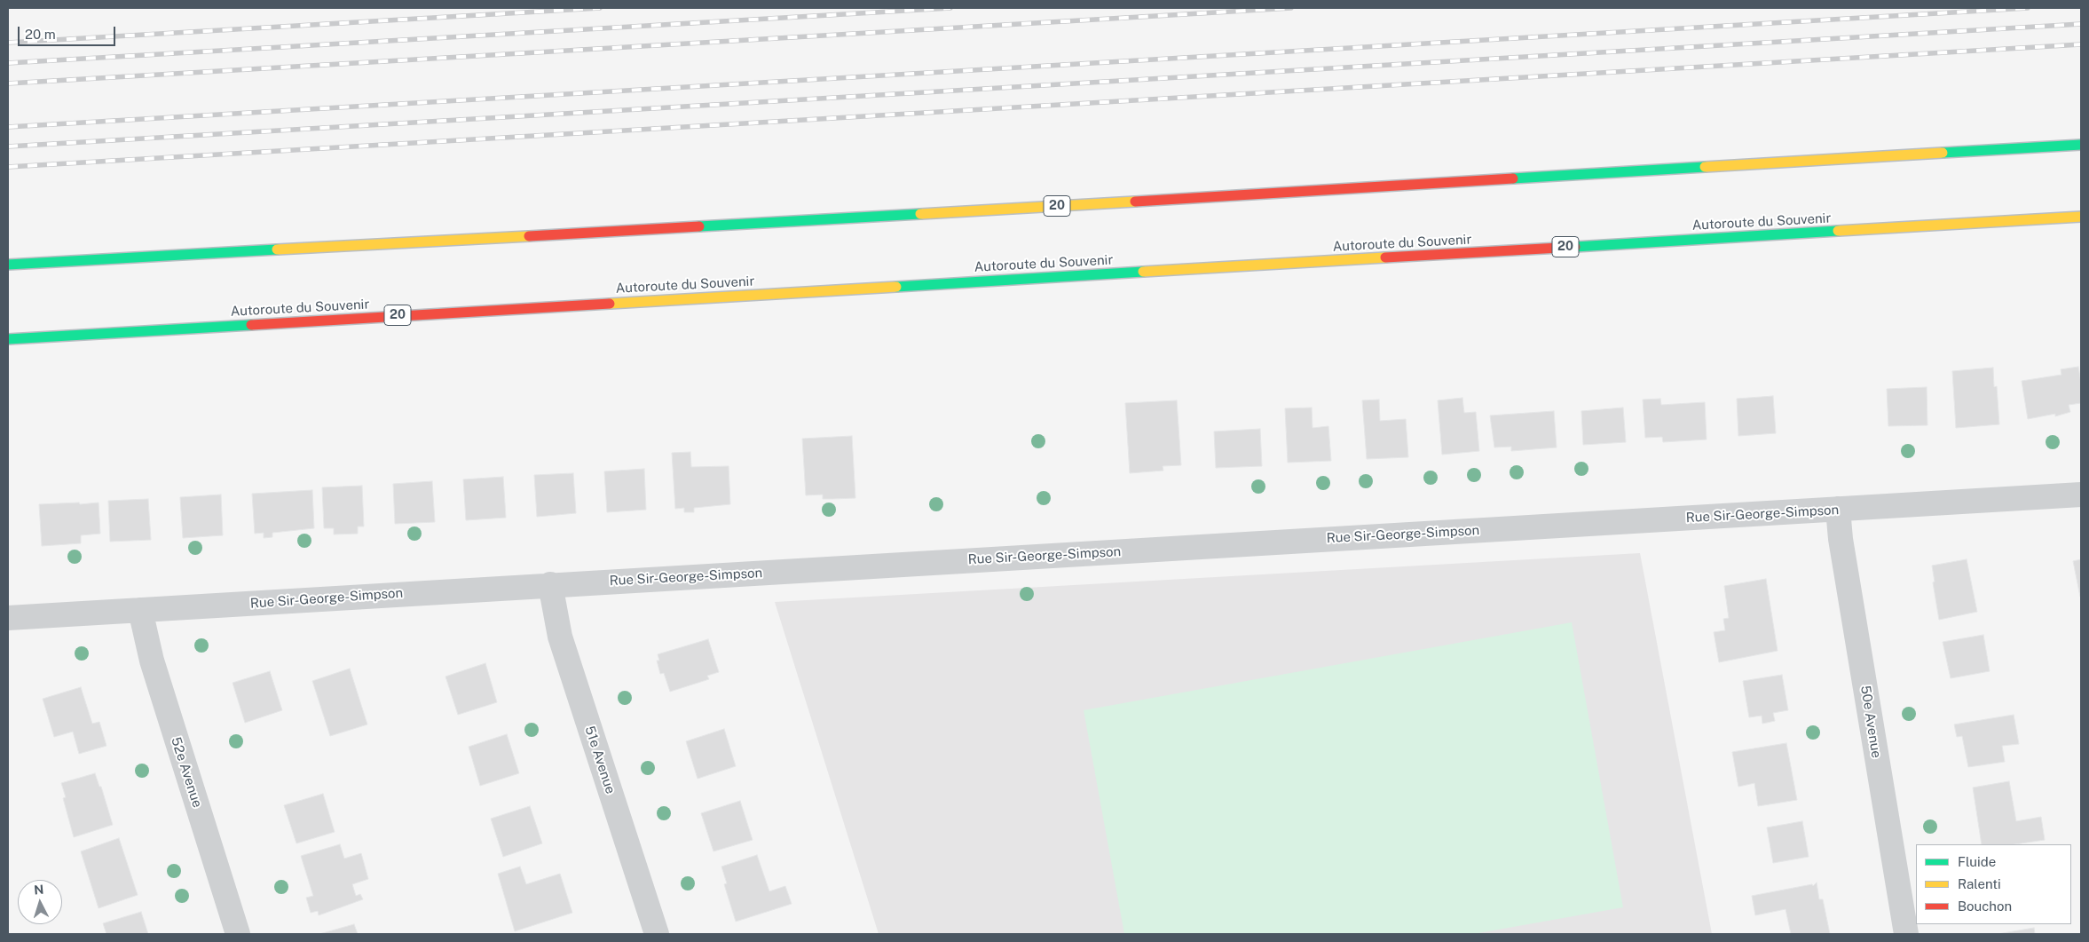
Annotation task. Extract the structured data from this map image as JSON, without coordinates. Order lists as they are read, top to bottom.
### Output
{
  "streets": {
    "highway": ["20", "Autoroute du Souvenir"],
    "street": [
      "Rue Sir-George-Simpson",
      "50e Avenue",
      "51e Avenue",
      "52e Avenue"
    ]
  },
  "crossings": [
    ["Rue Sir-George-Simpson", "50e Avenue"],
    ["Rue Sir-George-Simpson", "51e Avenue"],
    ["Rue Sir-George-Simpson", "52e Avenue"]
  ],
  "legend": ["Fluide", "Ralenti", "Bouchon"],
  "scale_bar": "20 m",
  "north": "top"
}
